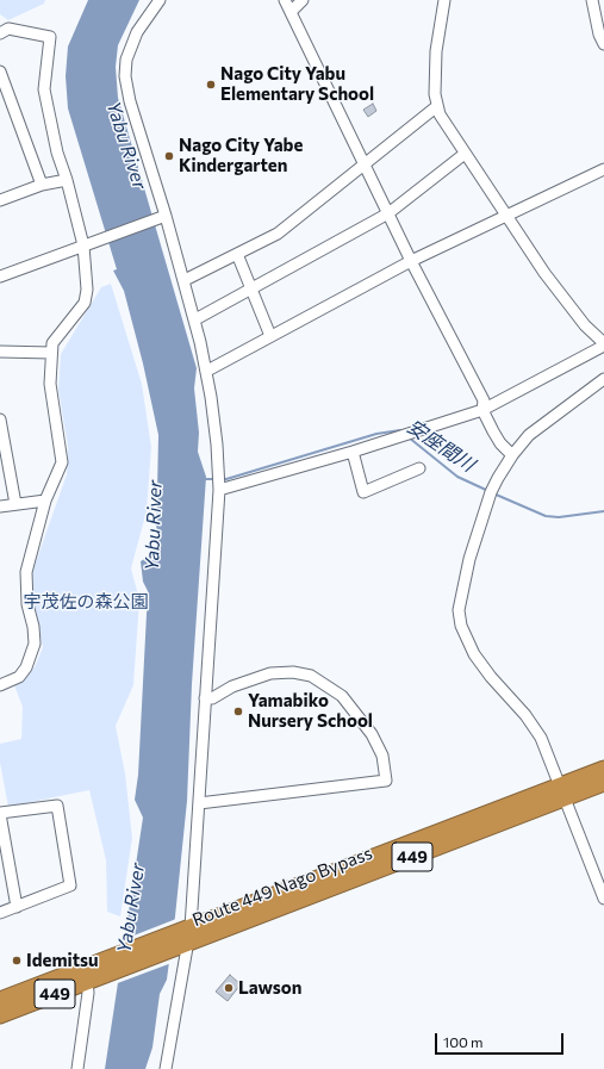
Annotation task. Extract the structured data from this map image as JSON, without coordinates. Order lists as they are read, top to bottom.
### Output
{
  "streets": {
    "highway": ["449", "Route 449 Nago Bypass"]
  },
  "water": ["Yabu River", "安座間川"],
  "parks": ["宇茂佐の森公園"],
  "places": [
    "Nago City Yabu Elementary School",
    "Nago City Yabe Kindergarten",
    "Yamabiko Nursery School",
    "Idemitsu",
    "Lawson"
  ],
  "scale_bar": "100 m"
}
